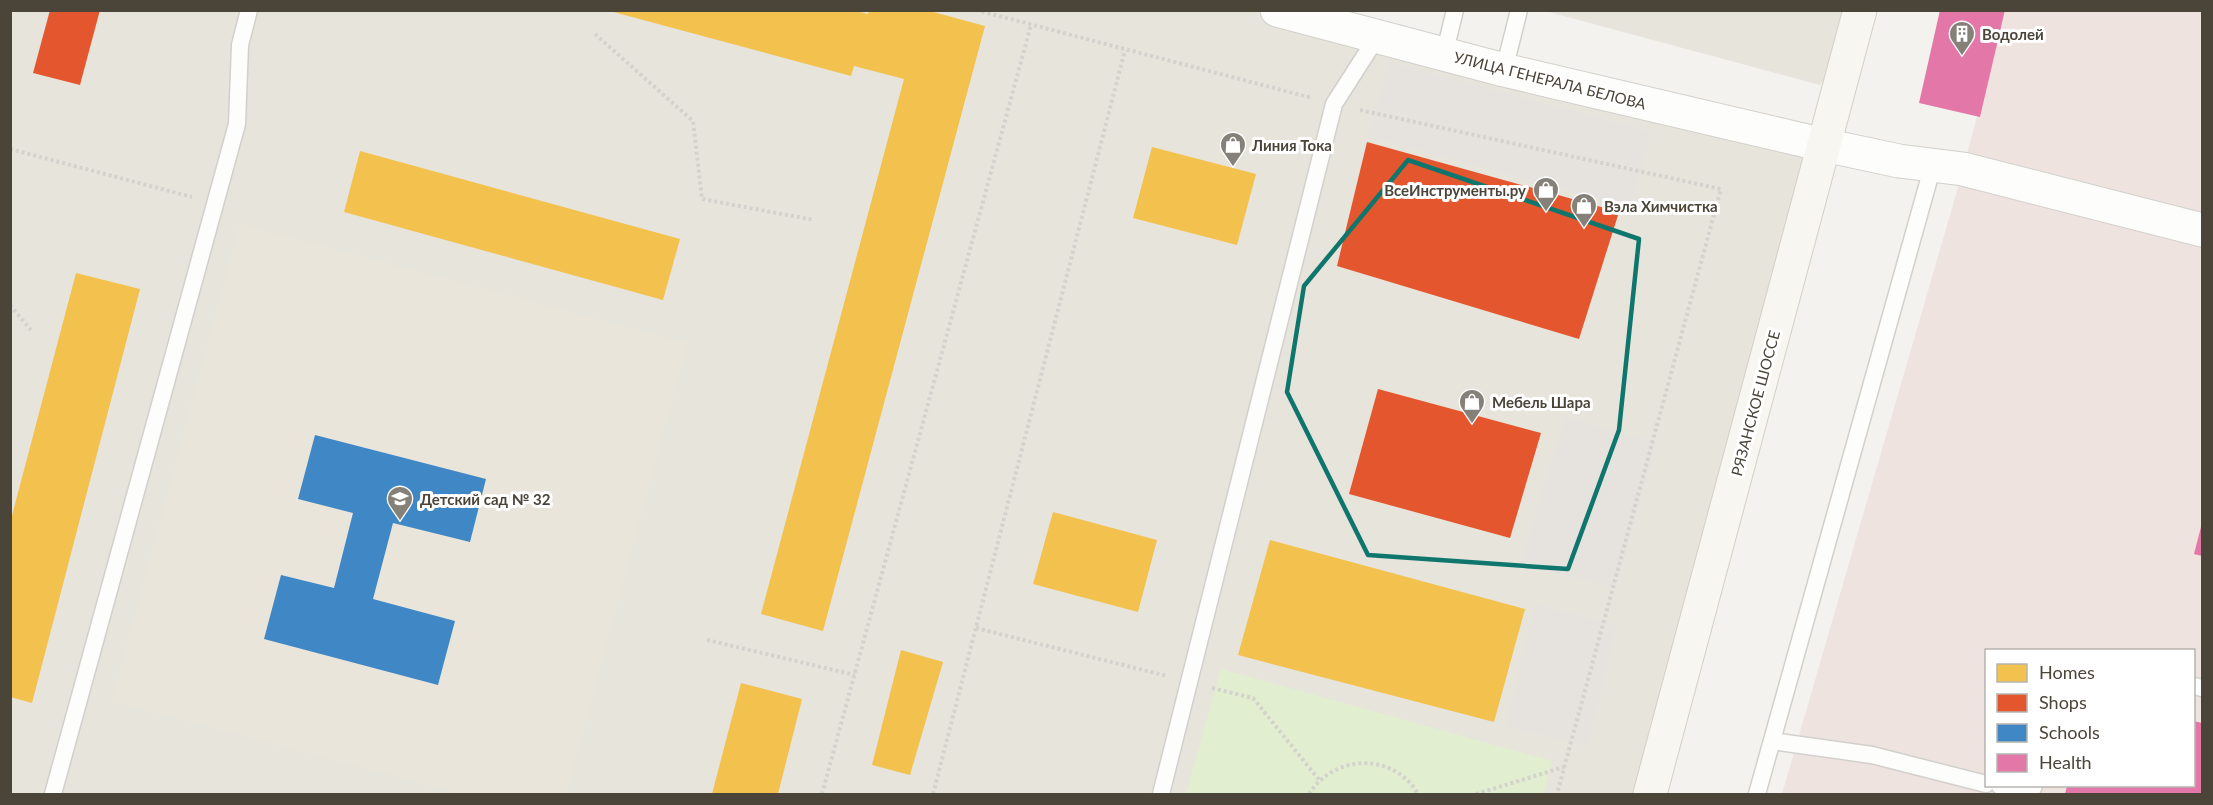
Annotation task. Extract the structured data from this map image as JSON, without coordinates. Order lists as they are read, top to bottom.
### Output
{
  "streets": {
    "main road": ["РЯЗАНСКОЕ ШОССЕ"],
    "street": ["УЛИЦА ГЕНЕРАЛА БЕЛОВА"]
  },
  "crossings": [
    ["УЛИЦА ГЕНЕРАЛА БЕЛОВА", "РЯЗАНСКОЕ ШОССЕ"]
  ],
  "places": {
    "building": ["Водолей"],
    "shop": [
      "Линия Тока",
      "ВсеИнструменты.ру",
      "Вэла Химчистка",
      "Мебель Шара"
    ],
    "school or university": ["Детский сад № 32"]
  },
  "legend": [
    "Homes",
    "Shops",
    "Schools",
    "Health"
  ]
}
